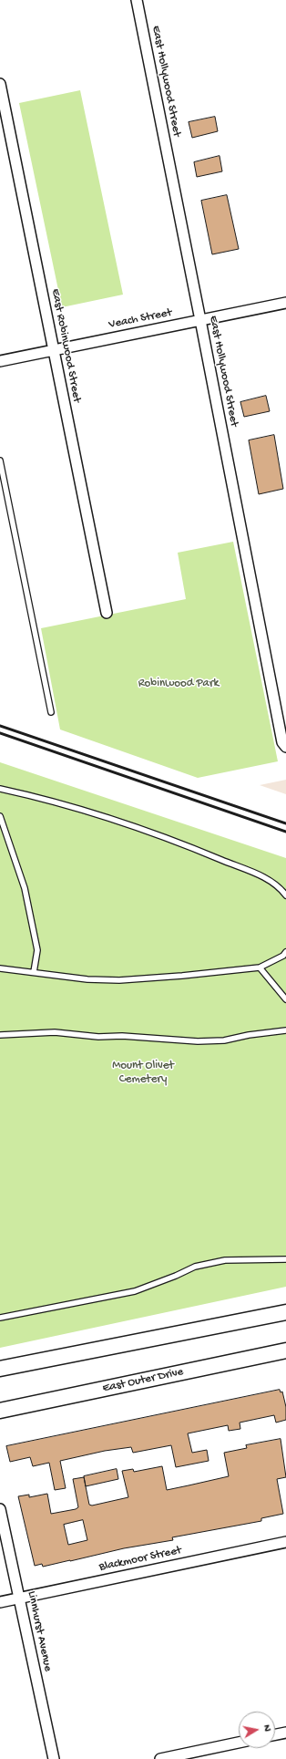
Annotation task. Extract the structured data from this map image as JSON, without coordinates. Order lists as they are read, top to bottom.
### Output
{
  "streets": {
    "main road": ["East Outer Drive"],
    "street": [
      "East Hollywood Street",
      "Veach Street",
      "East Robinwood Street",
      "Blackmoor Street",
      "Linnhurst Avenue"
    ]
  },
  "crossings": [
    ["East Hollywood Street", "Veach Street"],
    ["Veach Street", "East Robinwood Street"],
    ["Blackmoor Street", "Linnhurst Avenue"]
  ],
  "parks": ["Robinwood Park", "Mount Olivet Cemetery"],
  "north": "right"
}
